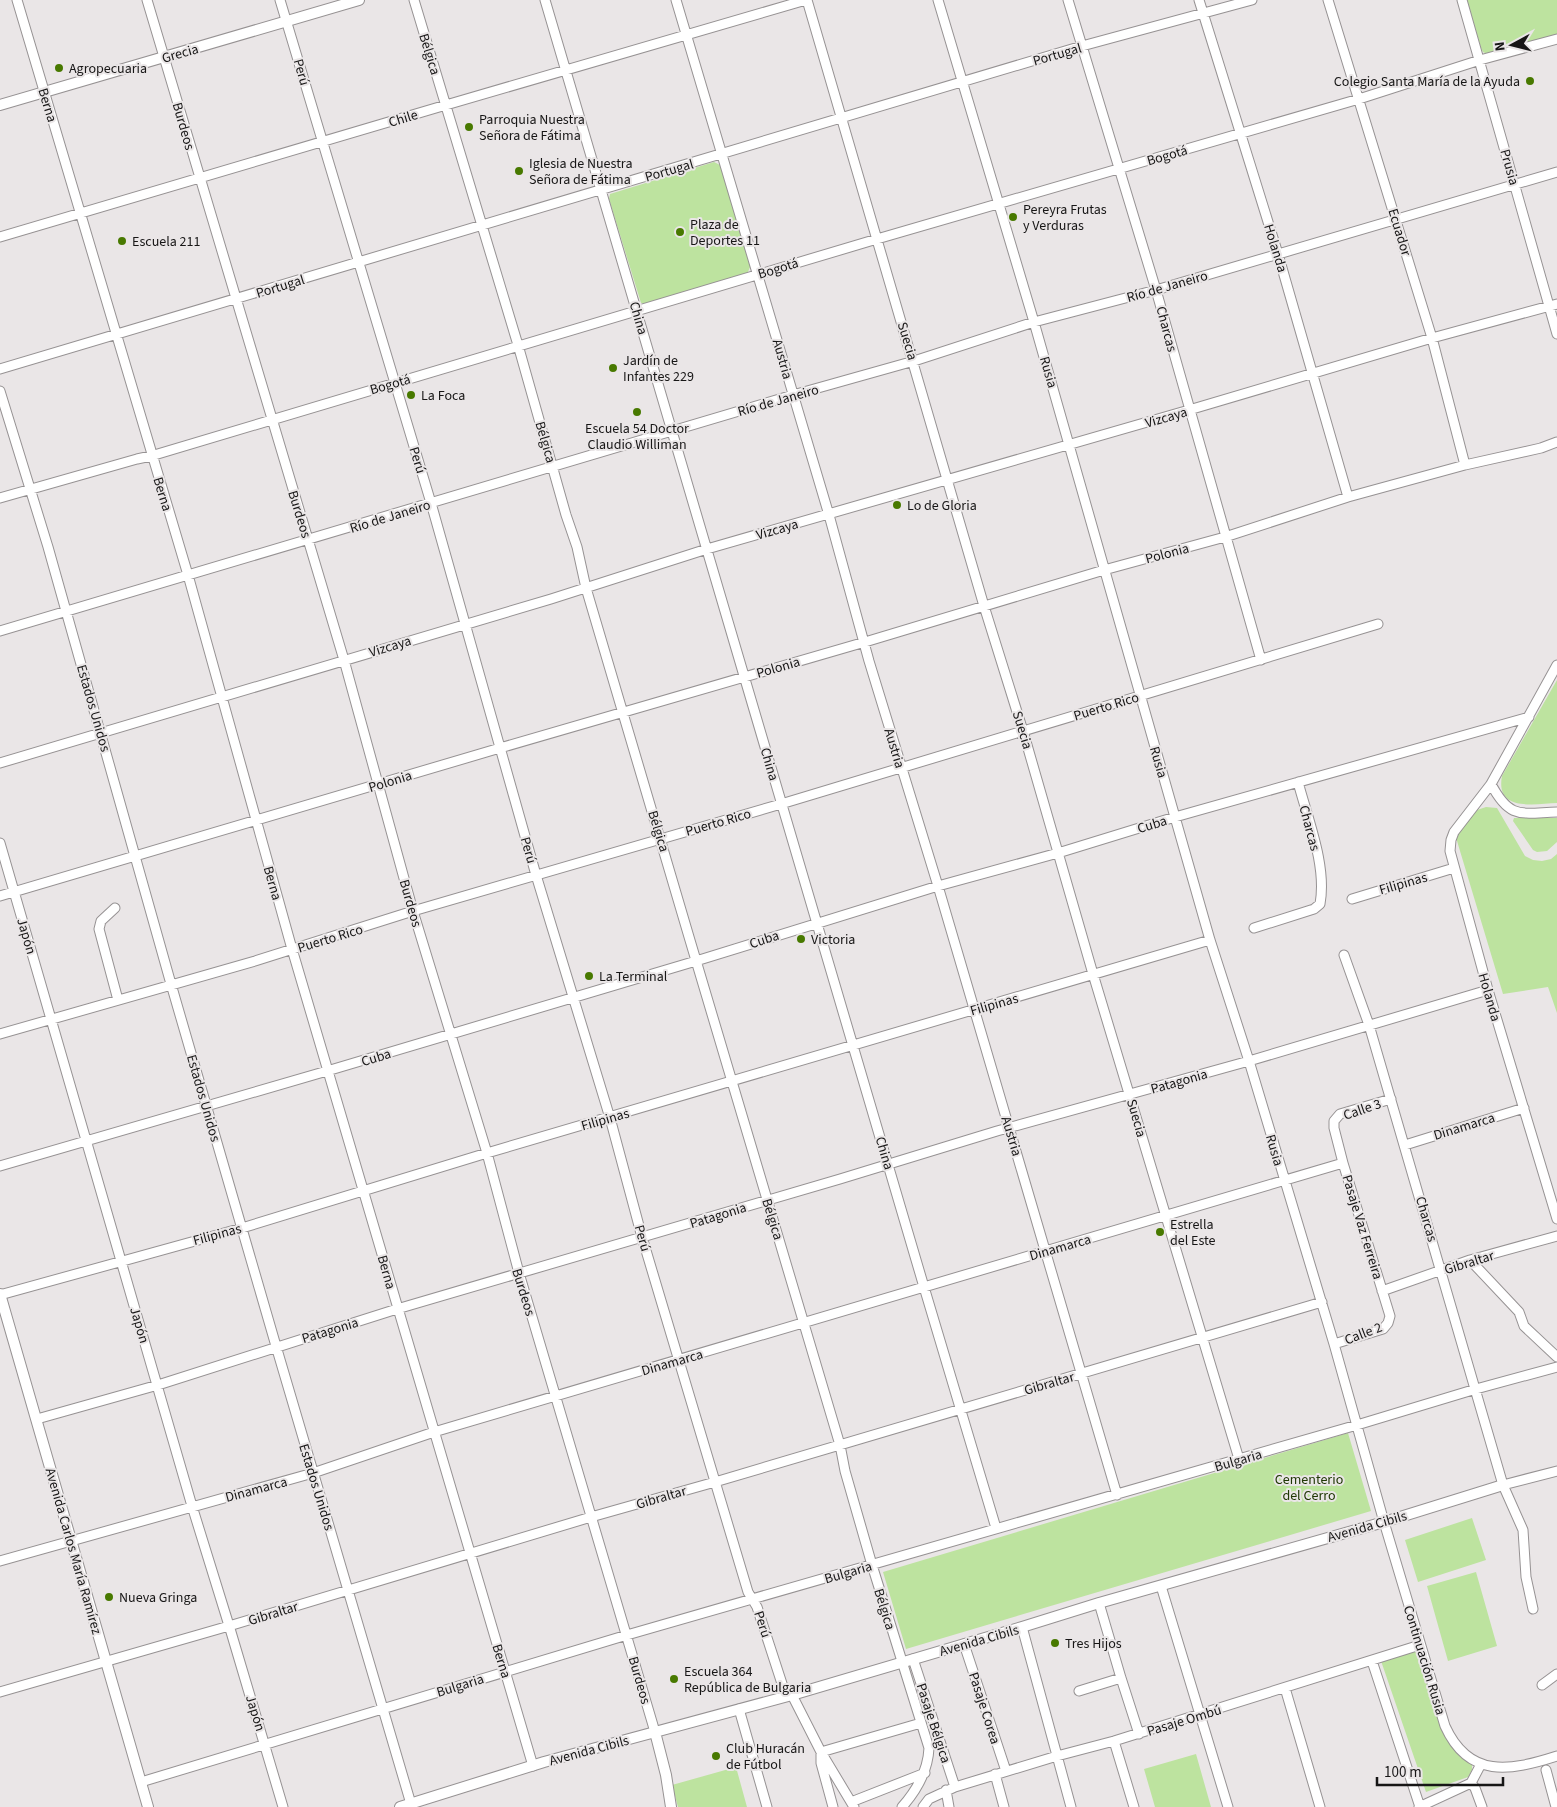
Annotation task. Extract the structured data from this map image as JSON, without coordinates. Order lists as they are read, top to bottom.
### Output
{
  "streets": {
    "street": [
      "Grecia",
      "Bélgica",
      "Portugal",
      "Perú",
      "Berna",
      "Chile",
      "Burdeos",
      "Bogotá",
      "Prusia",
      "Ecuador",
      "Holanda",
      "Río de Janeiro",
      "China",
      "Charcas",
      "Suecia",
      "Austria",
      "Rusia",
      "Vizcaya",
      "Polonia",
      "Puerto Rico",
      "Estados Unidos",
      "Cuba",
      "Filipinas",
      "Japón",
      "Patagonia",
      "Calle 3",
      "Dinamarca",
      "Pasaje Vaz Ferreira",
      "Gibraltar",
      "Calle 2",
      "Bulgaria",
      "Avenida Cibils",
      "Avenida Carlos María Ramírez",
      "Continuación Rusia",
      "Pasaje Corea",
      "Pasaje Ombú",
      "Pasaje Bélgica"
    ]
  },
  "crossings": [
    ["Grecia", "Perú"],
    ["Grecia", "Berna"],
    ["Grecia", "Burdeos"],
    ["Bélgica", "Portugal"],
    ["Bélgica", "Chile"],
    ["Bélgica", "Bogotá"],
    ["Bélgica", "Río de Janeiro"],
    ["Bélgica", "Vizcaya"],
    ["Bélgica", "Polonia"],
    ["Bélgica", "Puerto Rico"],
    ["Bélgica", "Cuba"],
    ["Bélgica", "Filipinas"],
    ["Bélgica", "Patagonia"],
    ["Bélgica", "Dinamarca"],
    ["Bélgica", "Gibraltar"],
    ["Bélgica", "Bulgaria"],
    ["Bélgica", "Avenida Cibils"],
    ["Bélgica", "Pasaje Bélgica"],
    ["Portugal", "Perú"],
    ["Portugal", "Berna"],
    ["Portugal", "Burdeos"],
    ["Portugal", "Holanda"],
    ["Portugal", "China"],
    ["Portugal", "Charcas"],
    ["Portugal", "Suecia"],
    ["Portugal", "Austria"],
    ["Portugal", "Rusia"],
    ["Perú", "Chile"],
    ["Perú", "Bogotá"],
    ["Perú", "Río de Janeiro"],
    ["Perú", "Vizcaya"],
    ["Perú", "Polonia"],
    ["Perú", "Puerto Rico"],
    ["Perú", "Cuba"],
    ["Perú", "Filipinas"],
    ["Perú", "Patagonia"],
    ["Perú", "Dinamarca"],
    ["Perú", "Gibraltar"],
    ["Perú", "Bulgaria"],
    ["Perú", "Avenida Cibils"],
    ["Berna", "Chile"],
    ["Berna", "Bogotá"],
    ["Berna", "Río de Janeiro"],
    ["Berna", "Vizcaya"],
    ["Berna", "Polonia"],
    ["Berna", "Puerto Rico"],
    ["Berna", "Cuba"],
    ["Berna", "Filipinas"],
    ["Berna", "Patagonia"],
    ["Berna", "Dinamarca"],
    ["Berna", "Gibraltar"],
    ["Berna", "Bulgaria"],
    ["Berna", "Avenida Cibils"],
    ["Chile", "Burdeos"],
    ["Chile", "China"],
    ["Chile", "Suecia"],
    ["Chile", "Austria"],
    ["Burdeos", "Bogotá"],
    ["Burdeos", "Río de Janeiro"],
    ["Burdeos", "Vizcaya"],
    ["Burdeos", "Polonia"],
    ["Burdeos", "Puerto Rico"],
    ["Burdeos", "Cuba"],
    ["Burdeos", "Filipinas"],
    ["Burdeos", "Patagonia"],
    ["Burdeos", "Dinamarca"],
    ["Burdeos", "Gibraltar"],
    ["Burdeos", "Bulgaria"],
    ["Burdeos", "Avenida Cibils"],
    ["Bogotá", "Prusia"],
    ["Bogotá", "Ecuador"],
    ["Bogotá", "Holanda"],
    ["Bogotá", "China"],
    ["Bogotá", "Charcas"],
    ["Bogotá", "Suecia"],
    ["Bogotá", "Austria"],
    ["Bogotá", "Rusia"],
    ["Bogotá", "Estados Unidos"],
    ["Prusia", "Río de Janeiro"],
    ["Prusia", "Vizcaya"],
    ["Ecuador", "Río de Janeiro"],
    ["Ecuador", "Vizcaya"],
    ["Ecuador", "Polonia"],
    ["Holanda", "Río de Janeiro"],
    ["Holanda", "Vizcaya"],
    ["Holanda", "Polonia"],
    ["Holanda", "Cuba"],
    ["Holanda", "Filipinas"],
    ["Holanda", "Patagonia"],
    ["Holanda", "Dinamarca"],
    ["Río de Janeiro", "China"],
    ["Río de Janeiro", "Charcas"],
    ["Río de Janeiro", "Suecia"],
    ["Río de Janeiro", "Austria"],
    ["Río de Janeiro", "Rusia"],
    ["Río de Janeiro", "Estados Unidos"],
    ["China", "Vizcaya"],
    ["China", "Polonia"],
    ["China", "Puerto Rico"],
    ["China", "Cuba"],
    ["China", "Filipinas"],
    ["China", "Patagonia"],
    ["China", "Dinamarca"],
    ["China", "Gibraltar"],
    ["China", "Bulgaria"],
    ["Charcas", "Vizcaya"],
    ["Charcas", "Polonia"],
    ["Charcas", "Puerto Rico"],
    ["Charcas", "Cuba"],
    ["Charcas", "Patagonia"],
    ["Charcas", "Calle 3"],
    ["Charcas", "Dinamarca"],
    ["Charcas", "Gibraltar"],
    ["Charcas", "Bulgaria"],
    ["Charcas", "Avenida Cibils"],
    ["Suecia", "Vizcaya"],
    ["Suecia", "Polonia"],
    ["Suecia", "Puerto Rico"],
    ["Suecia", "Cuba"],
    ["Suecia", "Filipinas"],
    ["Suecia", "Patagonia"],
    ["Suecia", "Dinamarca"],
    ["Suecia", "Gibraltar"],
    ["Suecia", "Bulgaria"],
    ["Austria", "Vizcaya"],
    ["Austria", "Polonia"],
    ["Austria", "Puerto Rico"],
    ["Austria", "Cuba"],
    ["Austria", "Filipinas"],
    ["Austria", "Patagonia"],
    ["Austria", "Dinamarca"],
    ["Austria", "Gibraltar"],
    ["Austria", "Bulgaria"],
    ["Rusia", "Vizcaya"],
    ["Rusia", "Polonia"],
    ["Rusia", "Puerto Rico"],
    ["Rusia", "Cuba"],
    ["Rusia", "Filipinas"],
    ["Rusia", "Patagonia"],
    ["Rusia", "Dinamarca"],
    ["Rusia", "Gibraltar"],
    ["Rusia", "Calle 2"],
    ["Rusia", "Bulgaria"],
    ["Rusia", "Avenida Cibils"],
    ["Rusia", "Continuación Rusia"],
    ["Vizcaya", "Estados Unidos"],
    ["Polonia", "Estados Unidos"],
    ["Polonia", "Japón"],
    ["Puerto Rico", "Estados Unidos"],
    ["Puerto Rico", "Japón"],
    ["Estados Unidos", "Cuba"],
    ["Estados Unidos", "Filipinas"],
    ["Estados Unidos", "Patagonia"],
    ["Estados Unidos", "Dinamarca"],
    ["Estados Unidos", "Gibraltar"],
    ["Estados Unidos", "Bulgaria"],
    ["Estados Unidos", "Avenida Cibils"],
    ["Cuba", "Japón"],
    ["Filipinas", "Japón"],
    ["Filipinas", "Avenida Carlos María Ramírez"],
    ["Japón", "Patagonia"],
    ["Japón", "Dinamarca"],
    ["Japón", "Gibraltar"],
    ["Japón", "Bulgaria"],
    ["Patagonia", "Avenida Carlos María Ramírez"],
    ["Calle 3", "Pasaje Vaz Ferreira"],
    ["Dinamarca", "Pasaje Vaz Ferreira"],
    ["Dinamarca", "Avenida Carlos María Ramírez"],
    ["Pasaje Vaz Ferreira", "Gibraltar"],
    ["Pasaje Vaz Ferreira", "Calle 2"],
    ["Gibraltar", "Calle 2"],
    ["Gibraltar", "Avenida Carlos María Ramírez"],
    ["Bulgaria", "Avenida Carlos María Ramírez"],
    ["Avenida Cibils", "Continuación Rusia"],
    ["Avenida Cibils", "Pasaje Corea"],
    ["Avenida Cibils", "Pasaje Bélgica"],
    ["Continuación Rusia", "Pasaje Ombú"],
    ["Pasaje Corea", "Pasaje Ombú"],
    ["Pasaje Ombú", "Pasaje Bélgica"]
  ],
  "parks": ["Cementerio del Cerro"],
  "places": [
    "Agropecuaria",
    "Colegio Santa María de la Ayuda",
    "Parroquia Nuestra Señora de Fátima",
    "Iglesia de Nuestra Señora de Fátima",
    "Pereyra Frutas y Verduras",
    "Plaza de Deportes 11",
    "Escuela 211",
    "Jardín de Infantes 229",
    "La Foca",
    "Escuela 54 Doctor Claudio Williman",
    "Lo de Gloria",
    "Victoria",
    "La Terminal",
    "Estrella del Este",
    "Nueva Gringa",
    "Tres Hijos",
    "Escuela 364 República de Bulgaria",
    "Club Huracán de Fútbol"
  ],
  "scale_bar": "100 m",
  "north": "left"
}
